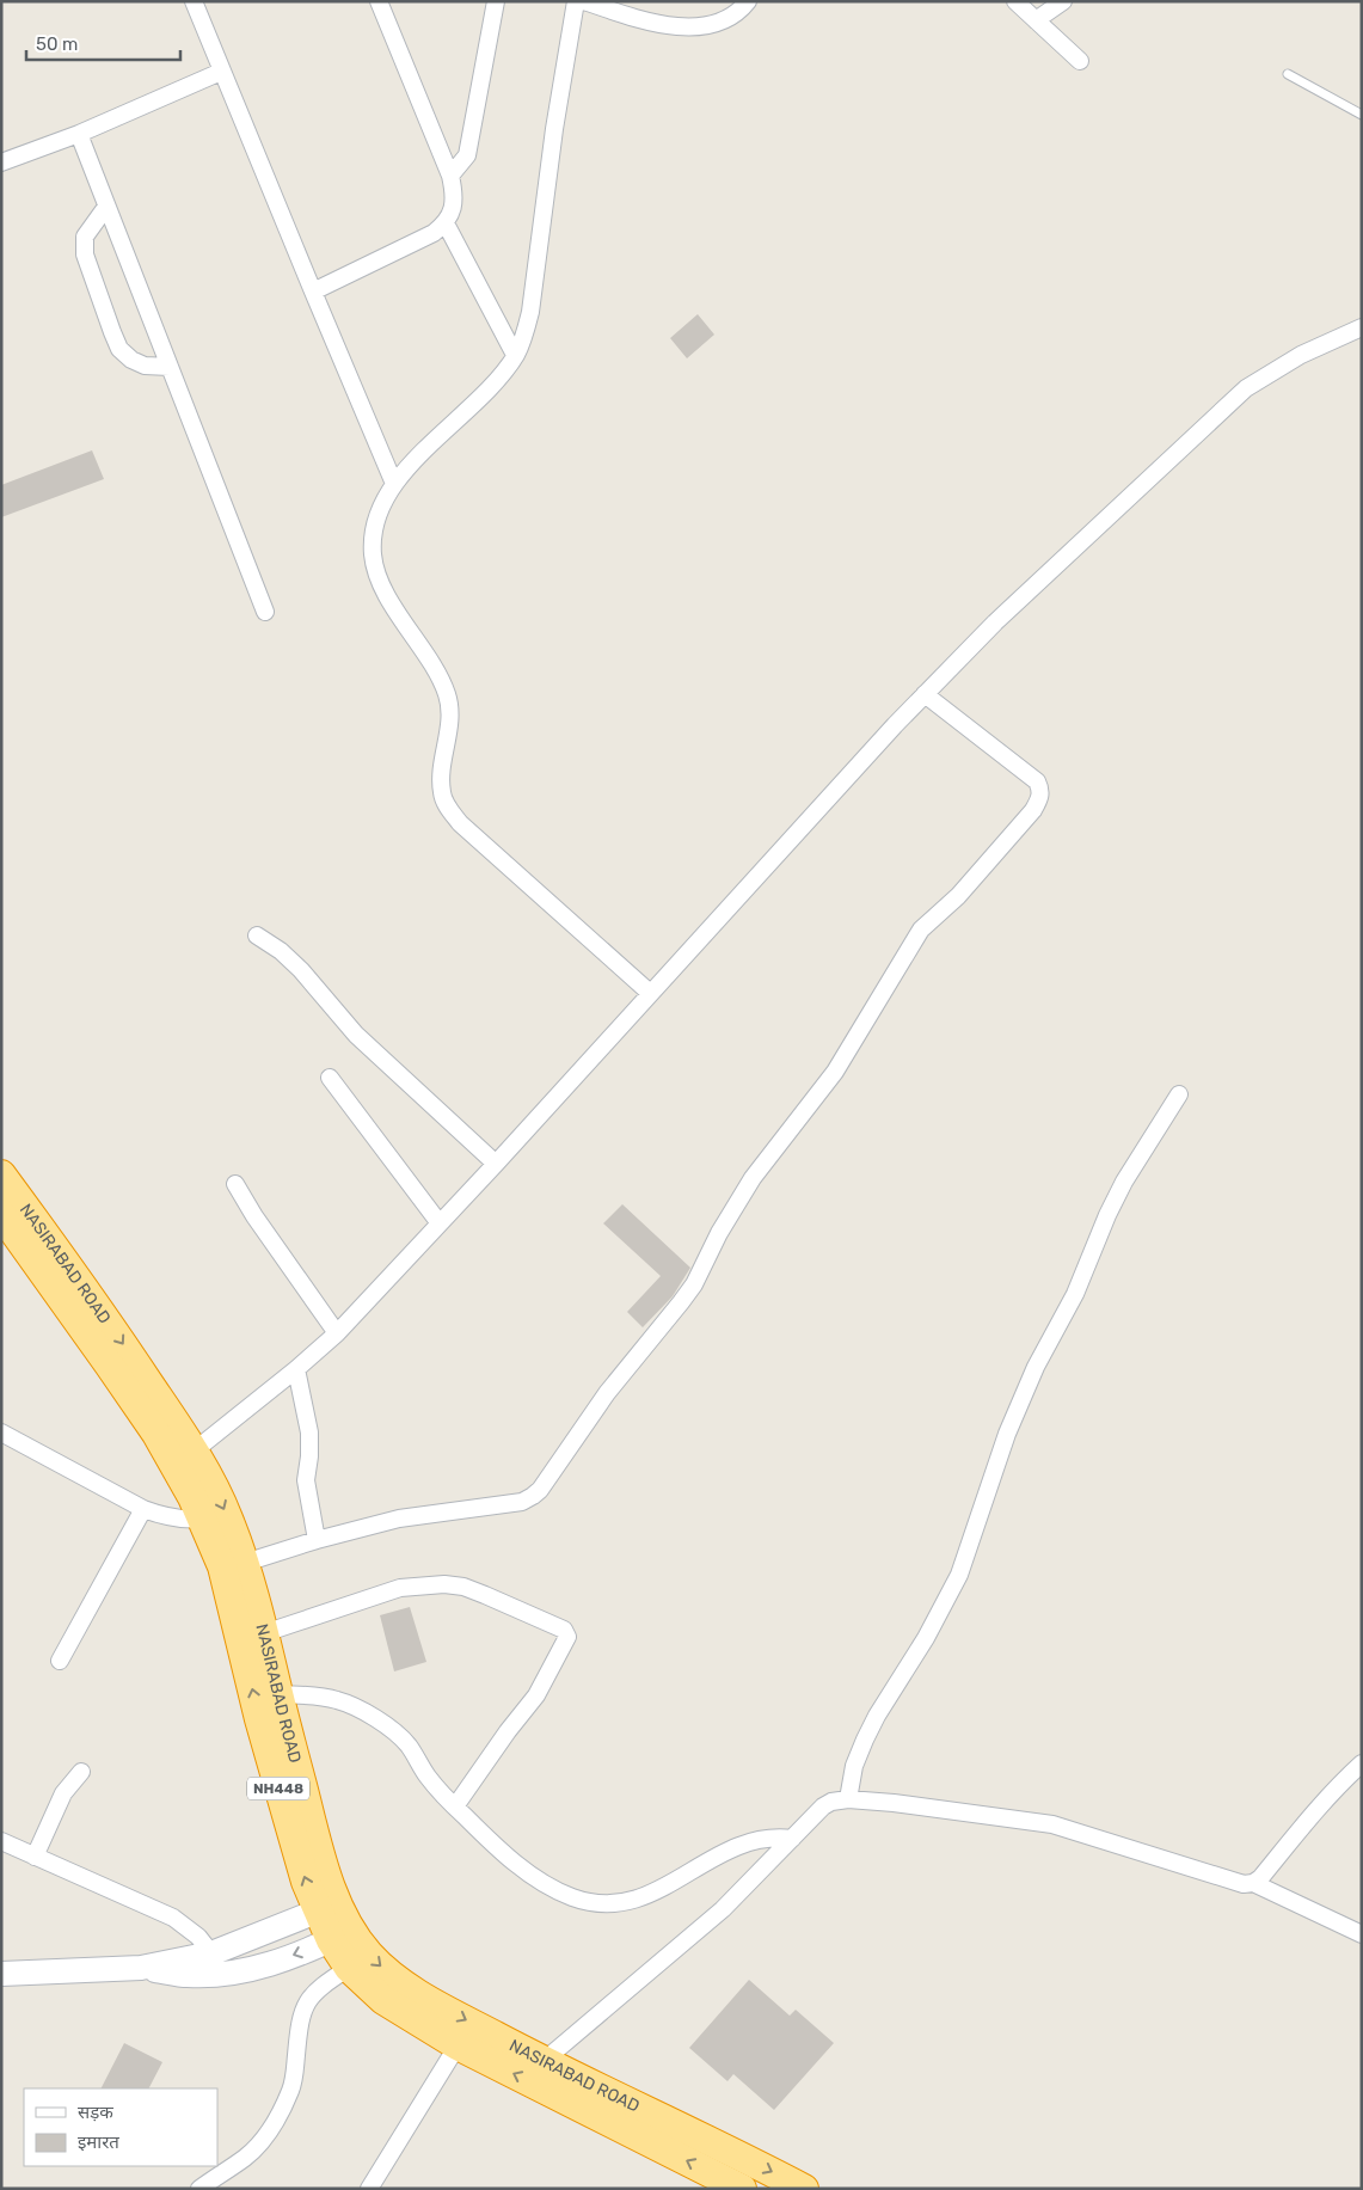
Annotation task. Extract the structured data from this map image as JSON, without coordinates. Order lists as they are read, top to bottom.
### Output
{
  "streets": {
    "highway": ["NASIRABAD ROAD", "NH448"]
  },
  "legend": ["सड़क", "इमारत"],
  "scale_bar": "50 m"
}
